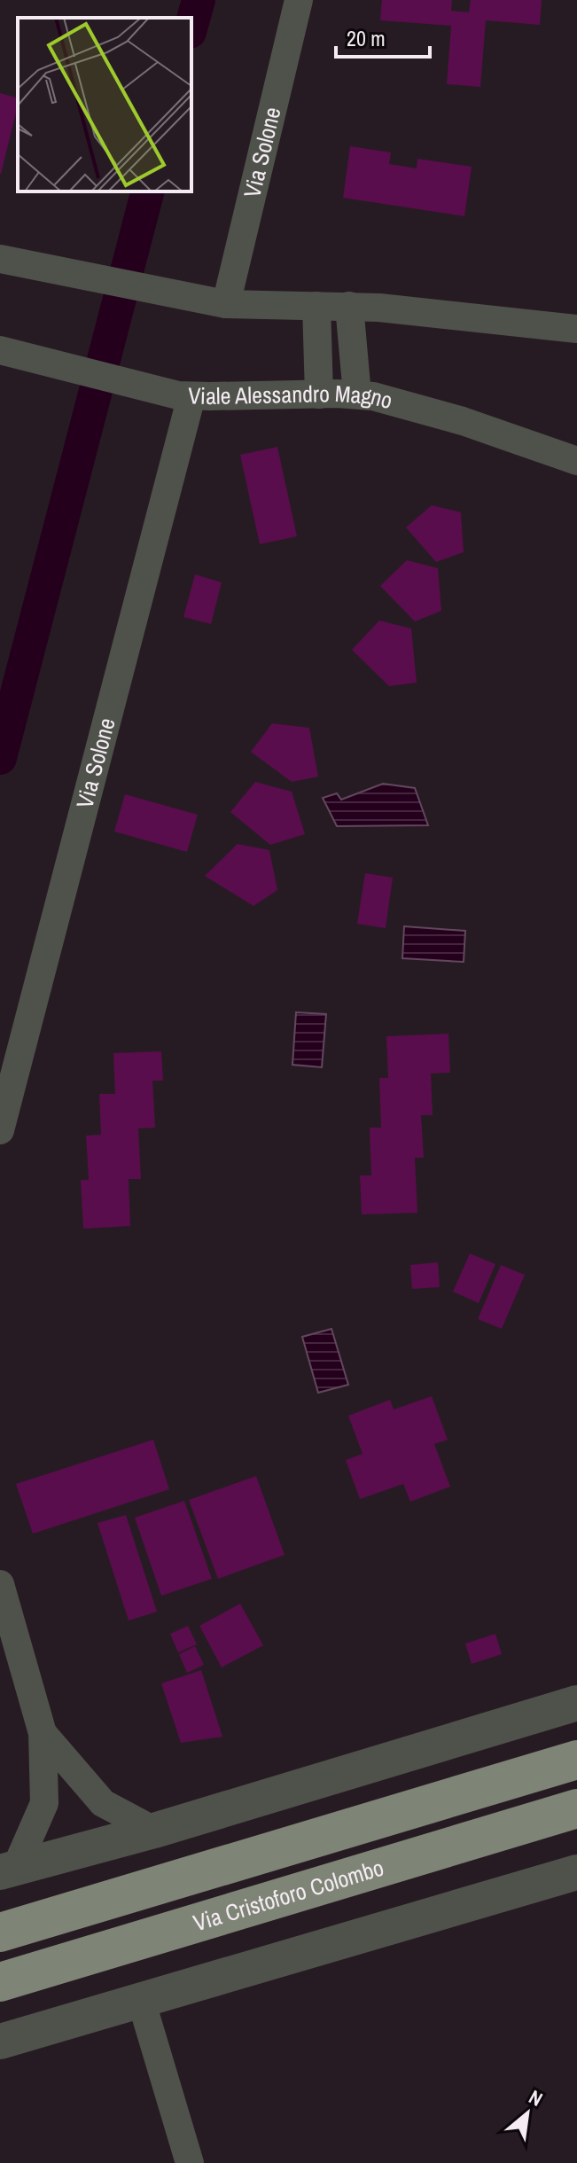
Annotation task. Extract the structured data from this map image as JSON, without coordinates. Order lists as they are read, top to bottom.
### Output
{
  "streets": {
    "main road": ["Via Cristoforo Colombo"],
    "street": ["Via Solone", "Viale Alessandro Magno"]
  },
  "crossings": [
    ["Via Solone", "Viale Alessandro Magno"]
  ],
  "scale_bar": "20 m",
  "north": "top right"
}
